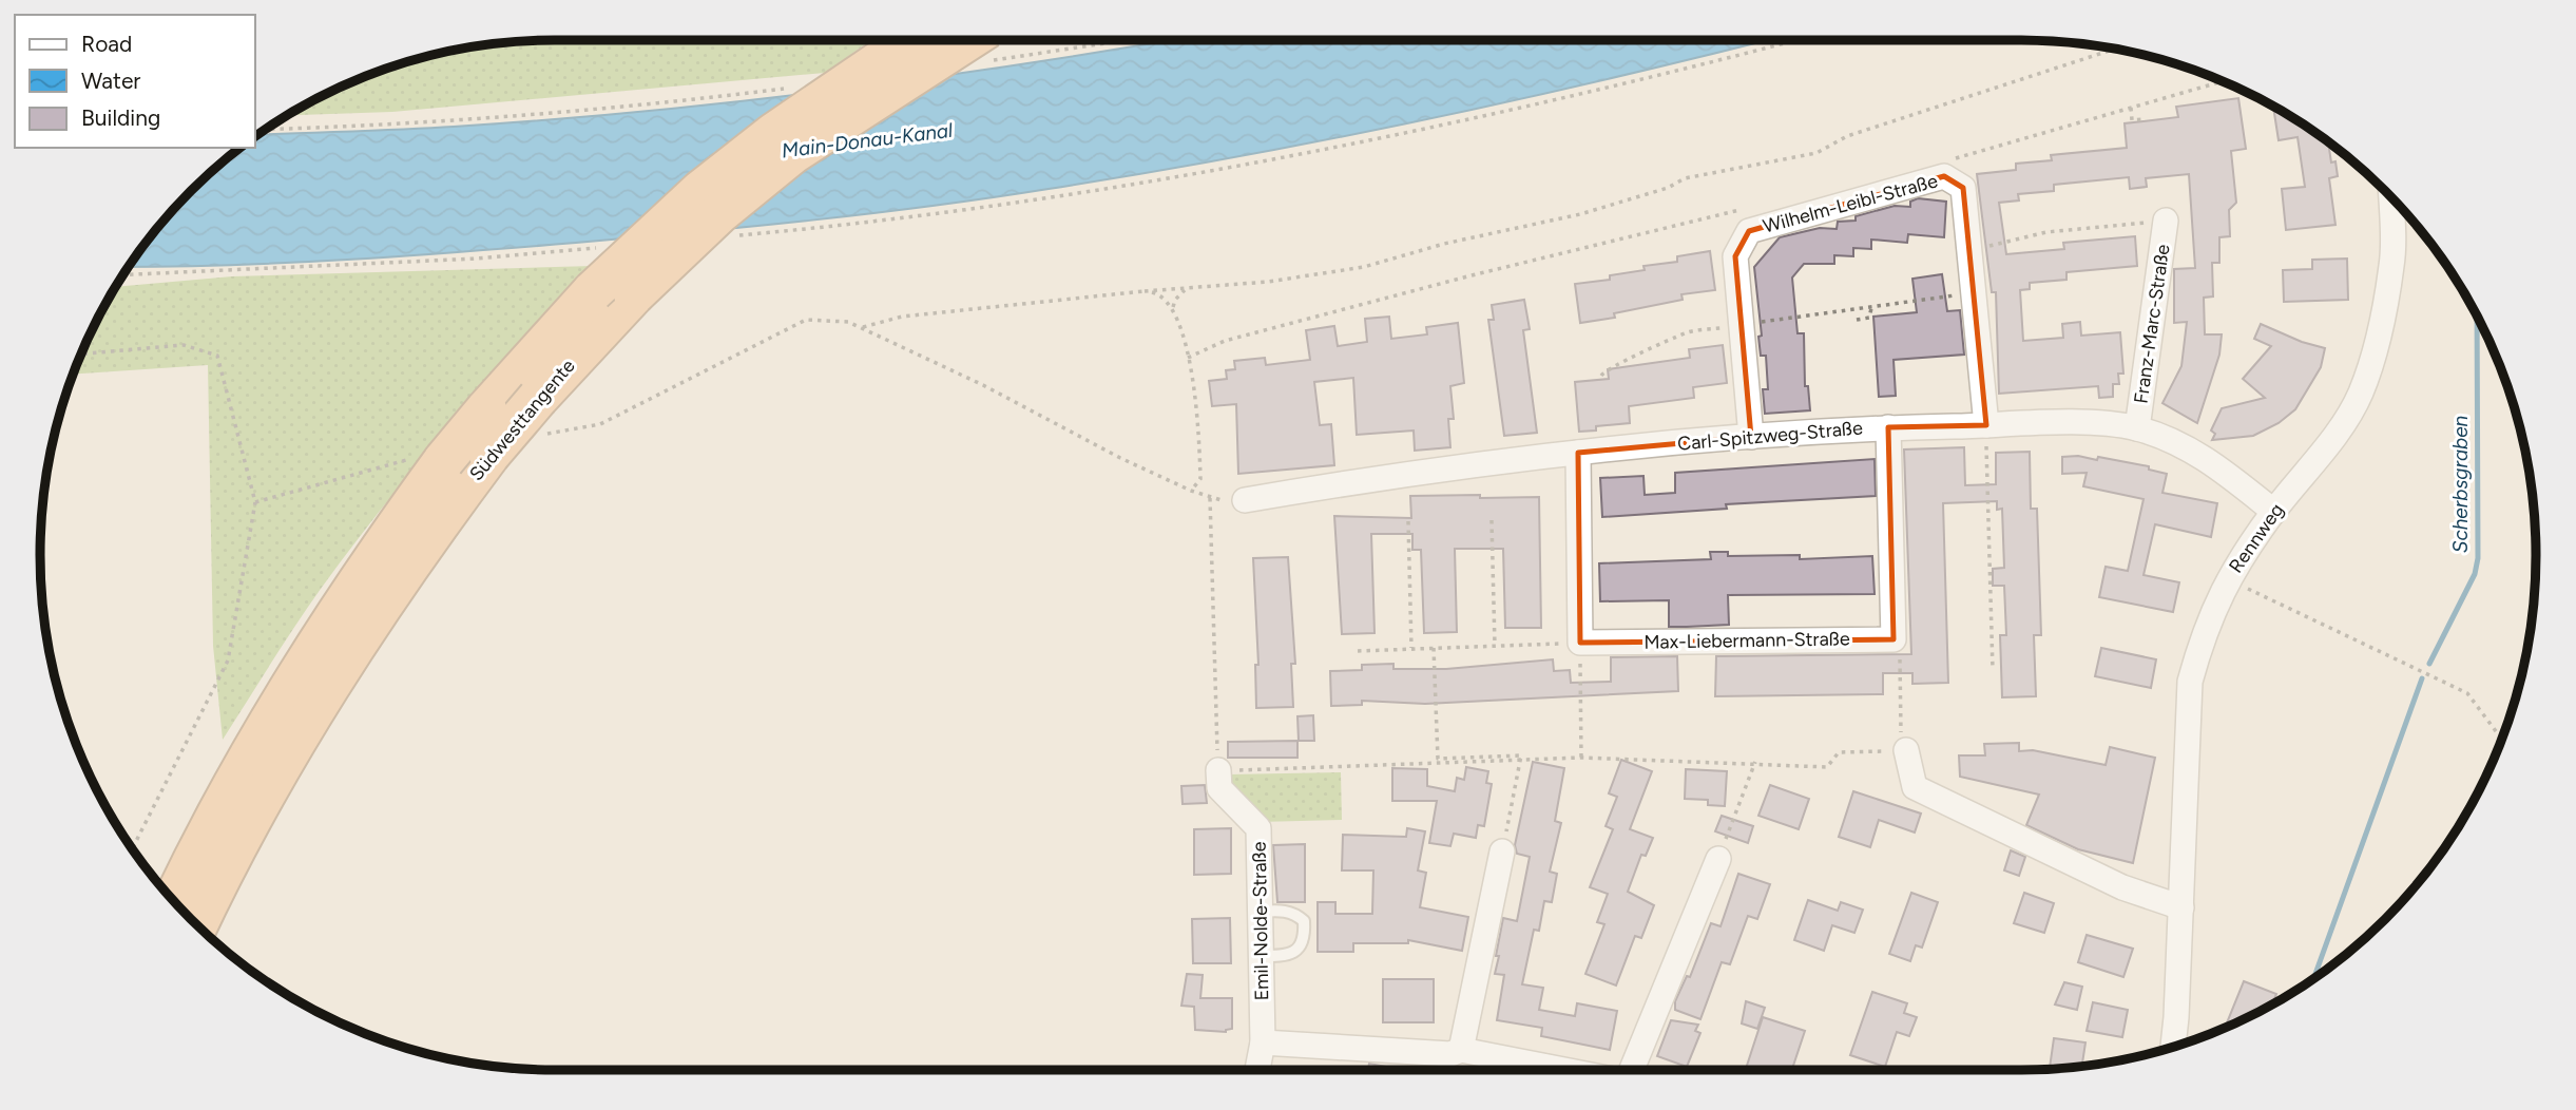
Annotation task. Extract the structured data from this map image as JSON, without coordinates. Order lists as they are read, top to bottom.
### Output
{
  "streets": {
    "highway": ["Südwesttangente"],
    "street": [
      "Wilhelm-Leibl-Straße",
      "Franz-Marc-Straße",
      "Carl-Spitzweg-Straße",
      "Rennweg",
      "Max-Liebermann-Straße",
      "Emil-Nolde-Straße"
    ]
  },
  "crossings": [
    ["Wilhelm-Leibl-Straße", "Carl-Spitzweg-Straße"],
    ["Franz-Marc-Straße", "Carl-Spitzweg-Straße"],
    ["Carl-Spitzweg-Straße", "Rennweg"]
  ],
  "water": ["Main-Donau-Kanal", "Scherbsgraben"],
  "legend": ["Road", "Water", "Building"]
}
